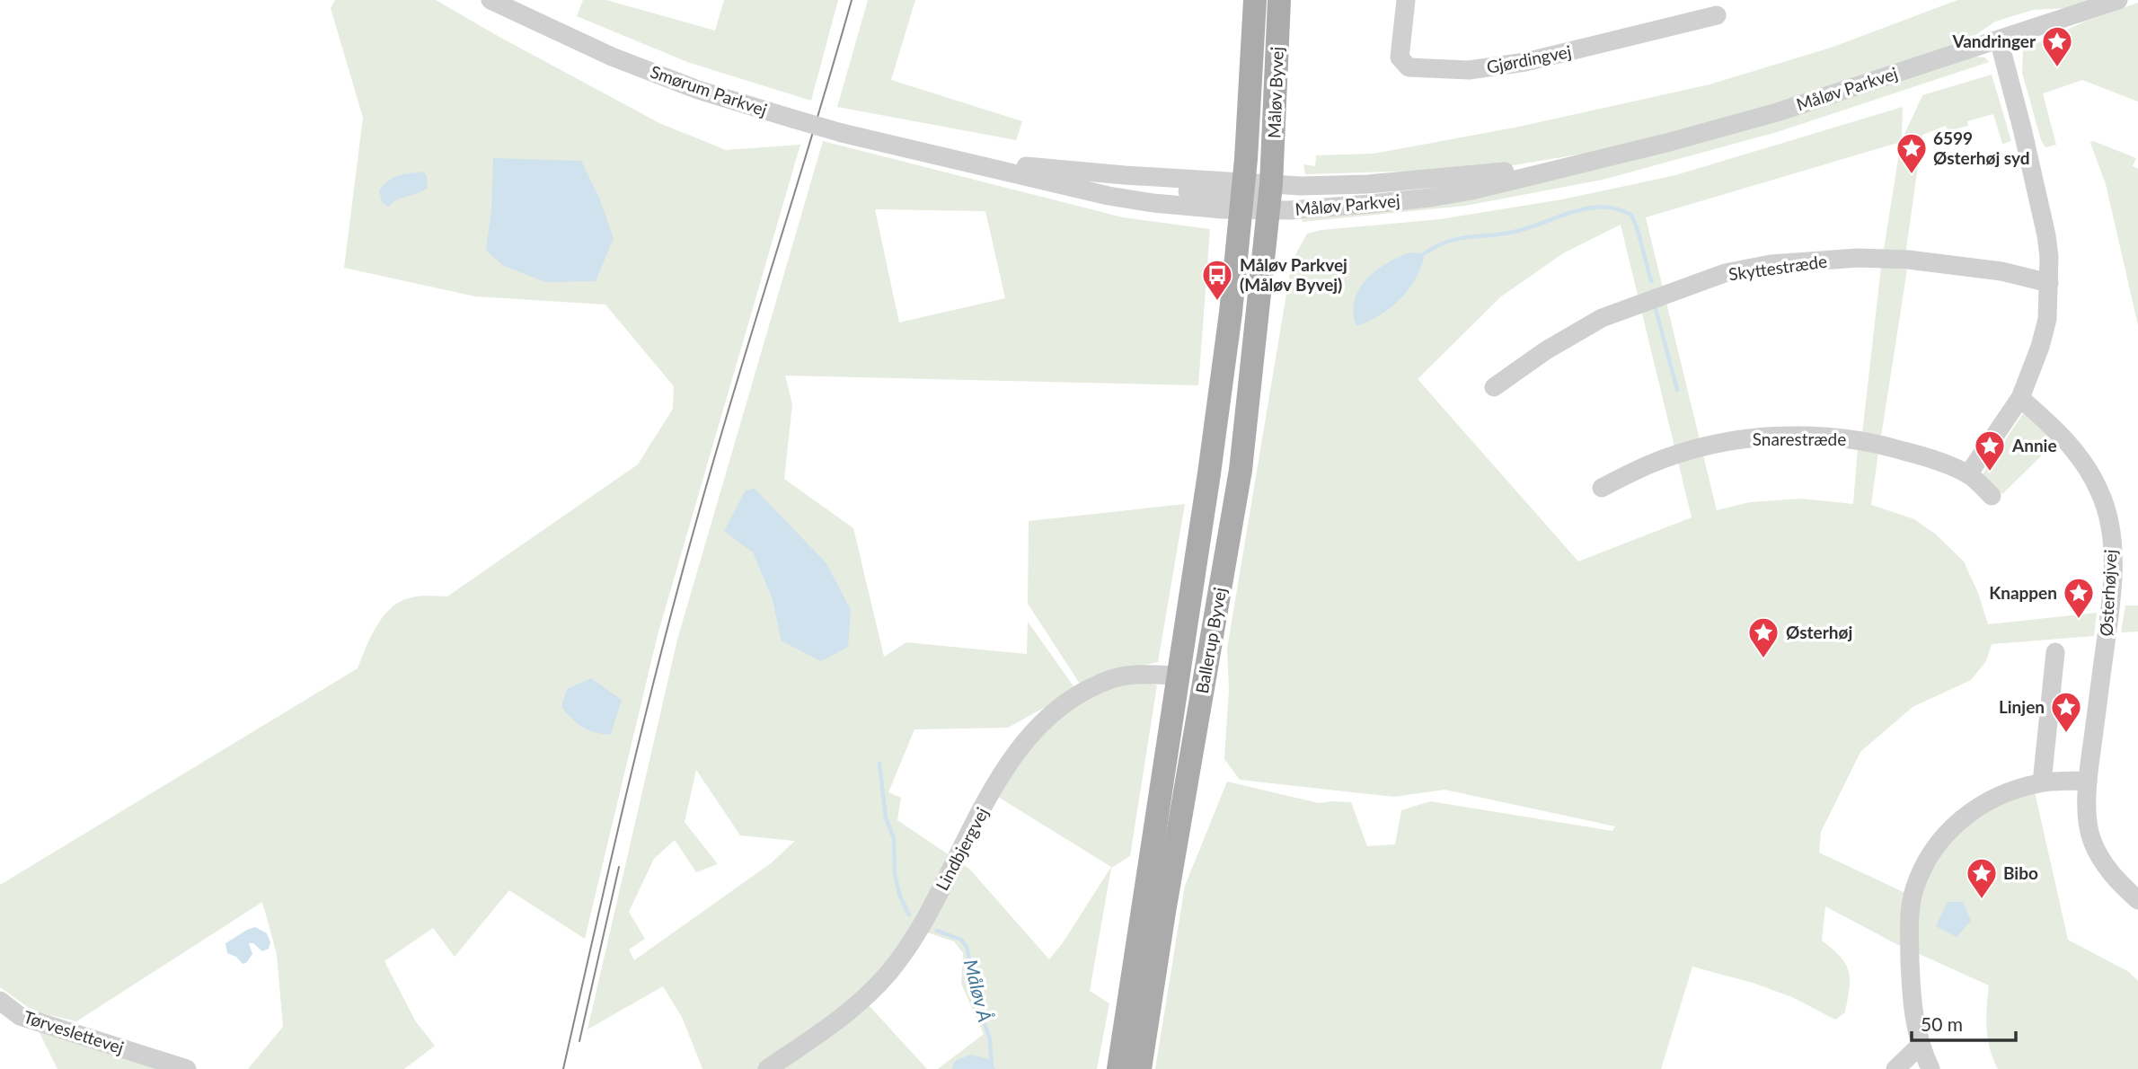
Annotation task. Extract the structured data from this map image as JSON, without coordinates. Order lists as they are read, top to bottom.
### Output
{
  "streets": {
    "main road": ["Måløv Byvej", "Ballerup Byvej"],
    "street": [
      "Gjørdingvej",
      "Måløv Parkvej",
      "Smørum Parkvej",
      "Skyttestræde",
      "Snarestræde",
      "Østerhøjvej",
      "Lindbjergvej",
      "Tørveslettevej"
    ]
  },
  "crossings": [
    ["Måløv Parkvej", "Smørum Parkvej"],
    ["Måløv Parkvej", "Måløv Byvej"],
    ["Måløv Parkvej", "Ballerup Byvej"],
    ["Smørum Parkvej", "Måløv Byvej"],
    ["Smørum Parkvej", "Ballerup Byvej"],
    ["Måløv Byvej", "Ballerup Byvej"],
    ["Ballerup Byvej", "Lindbjergvej"]
  ],
  "water": ["Måløv Å"],
  "places": {
    "place": [
      "Vandringer",
      "6599 Østerhøj syd",
      "Annie",
      "Knappen",
      "Østerhøj",
      "Linjen",
      "Bibo"
    ],
    "bus stop": ["Måløv Parkvej (Måløv Byvej)"]
  },
  "scale_bar": "50 m"
}
